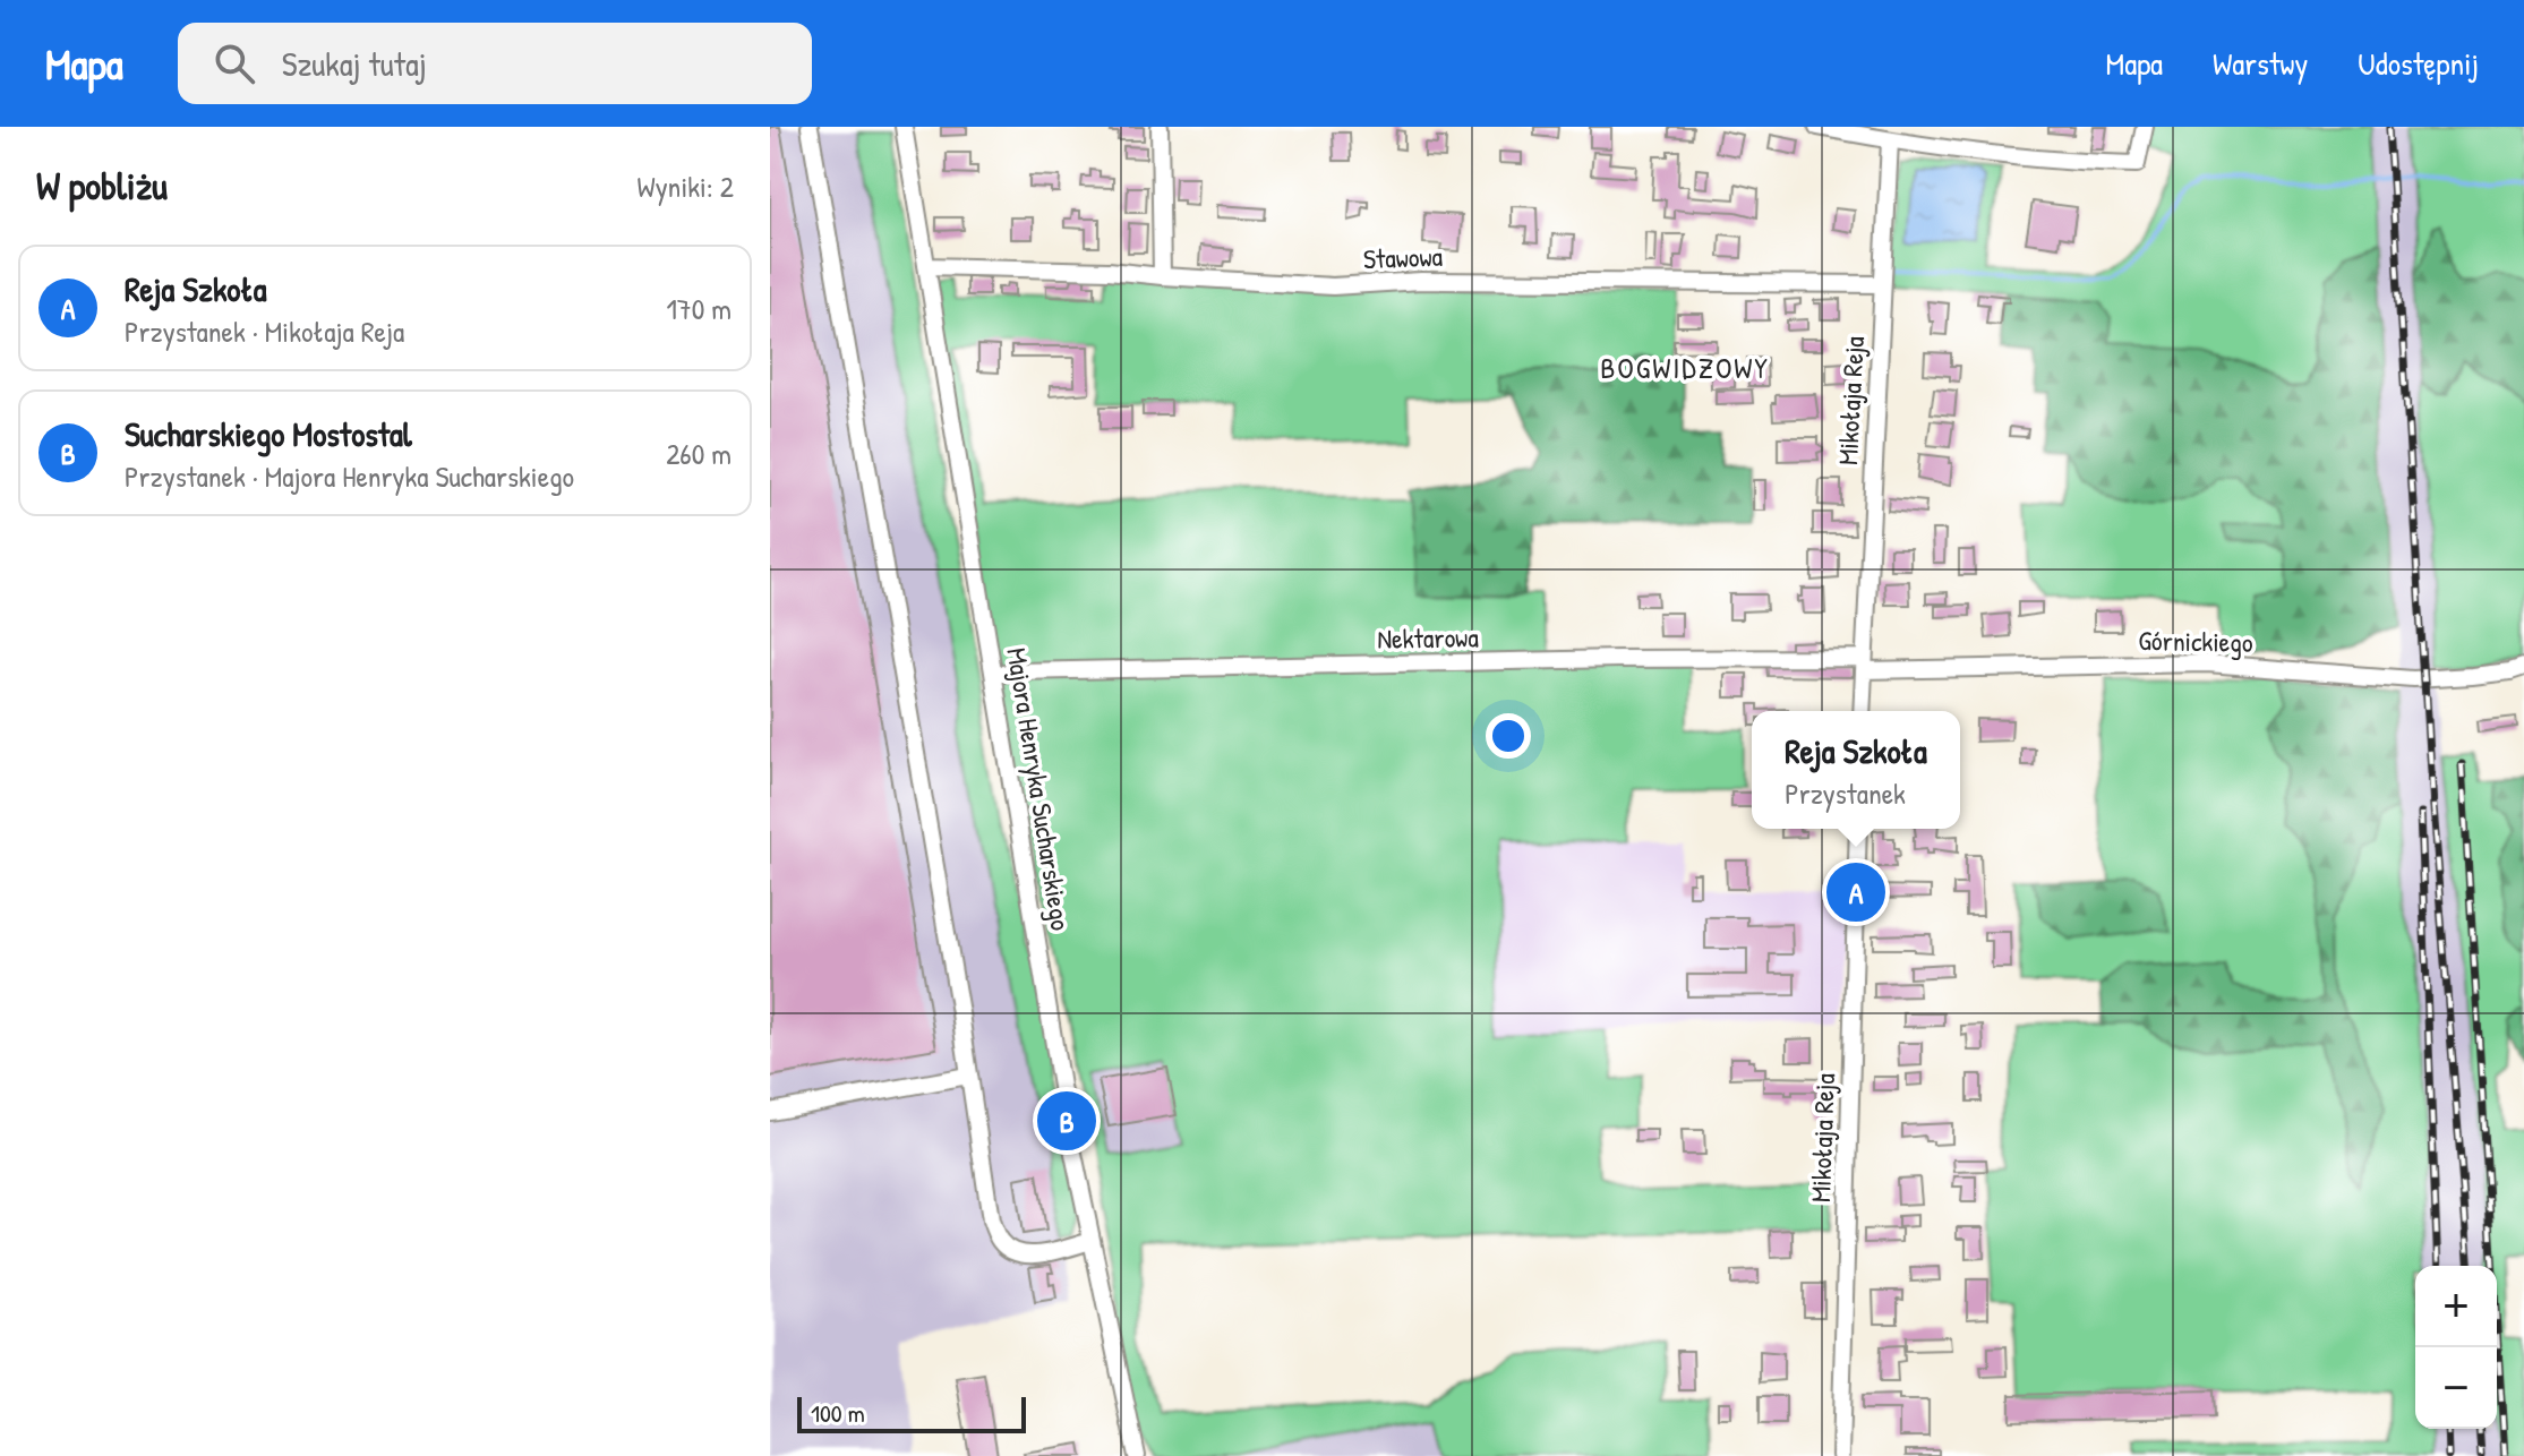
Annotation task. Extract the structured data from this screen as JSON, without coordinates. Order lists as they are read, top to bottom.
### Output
{
  "streets": {
    "street": [
      "Stawowa",
      "Mikołaja Reja",
      "Nektarowa",
      "Górnickiego",
      "Majora Henryka Sucharskiego"
    ]
  },
  "crossings": [
    ["Stawowa", "Mikołaja Reja"],
    ["Stawowa", "Majora Henryka Sucharskiego"],
    ["Mikołaja Reja", "Nektarowa"],
    ["Mikołaja Reja", "Górnickiego"],
    ["Nektarowa", "Górnickiego"],
    ["Nektarowa", "Majora Henryka Sucharskiego"]
  ],
  "districts": ["BOGWIDZOWY"],
  "scale_bar": "100 m",
  "page": {
    "header": "Mapa",
    "search": "Szukaj tutaj",
    "nav": ["Mapa", "Warstwy", "Udostępnij"],
    "heading": ["W pobliżu", "Wyniki: 2"],
    "list": [
      {
        "mark": "A",
        "name": "Reja Szkoła",
        "note": "Przystanek · Mikołaja Reja",
        "value": "170 m"
      },
      {
        "mark": "B",
        "name": "Sucharskiego Mostostal",
        "note": "Przystanek · Majora Henryka Sucharskiego",
        "value": "260 m"
      }
    ],
    "popup": ["Reja Szkoła", "Przystanek"],
    "pins": ["A", "B"],
    "map_buttons": ["+", "−"],
    "scale": "100 m"
  }
}
